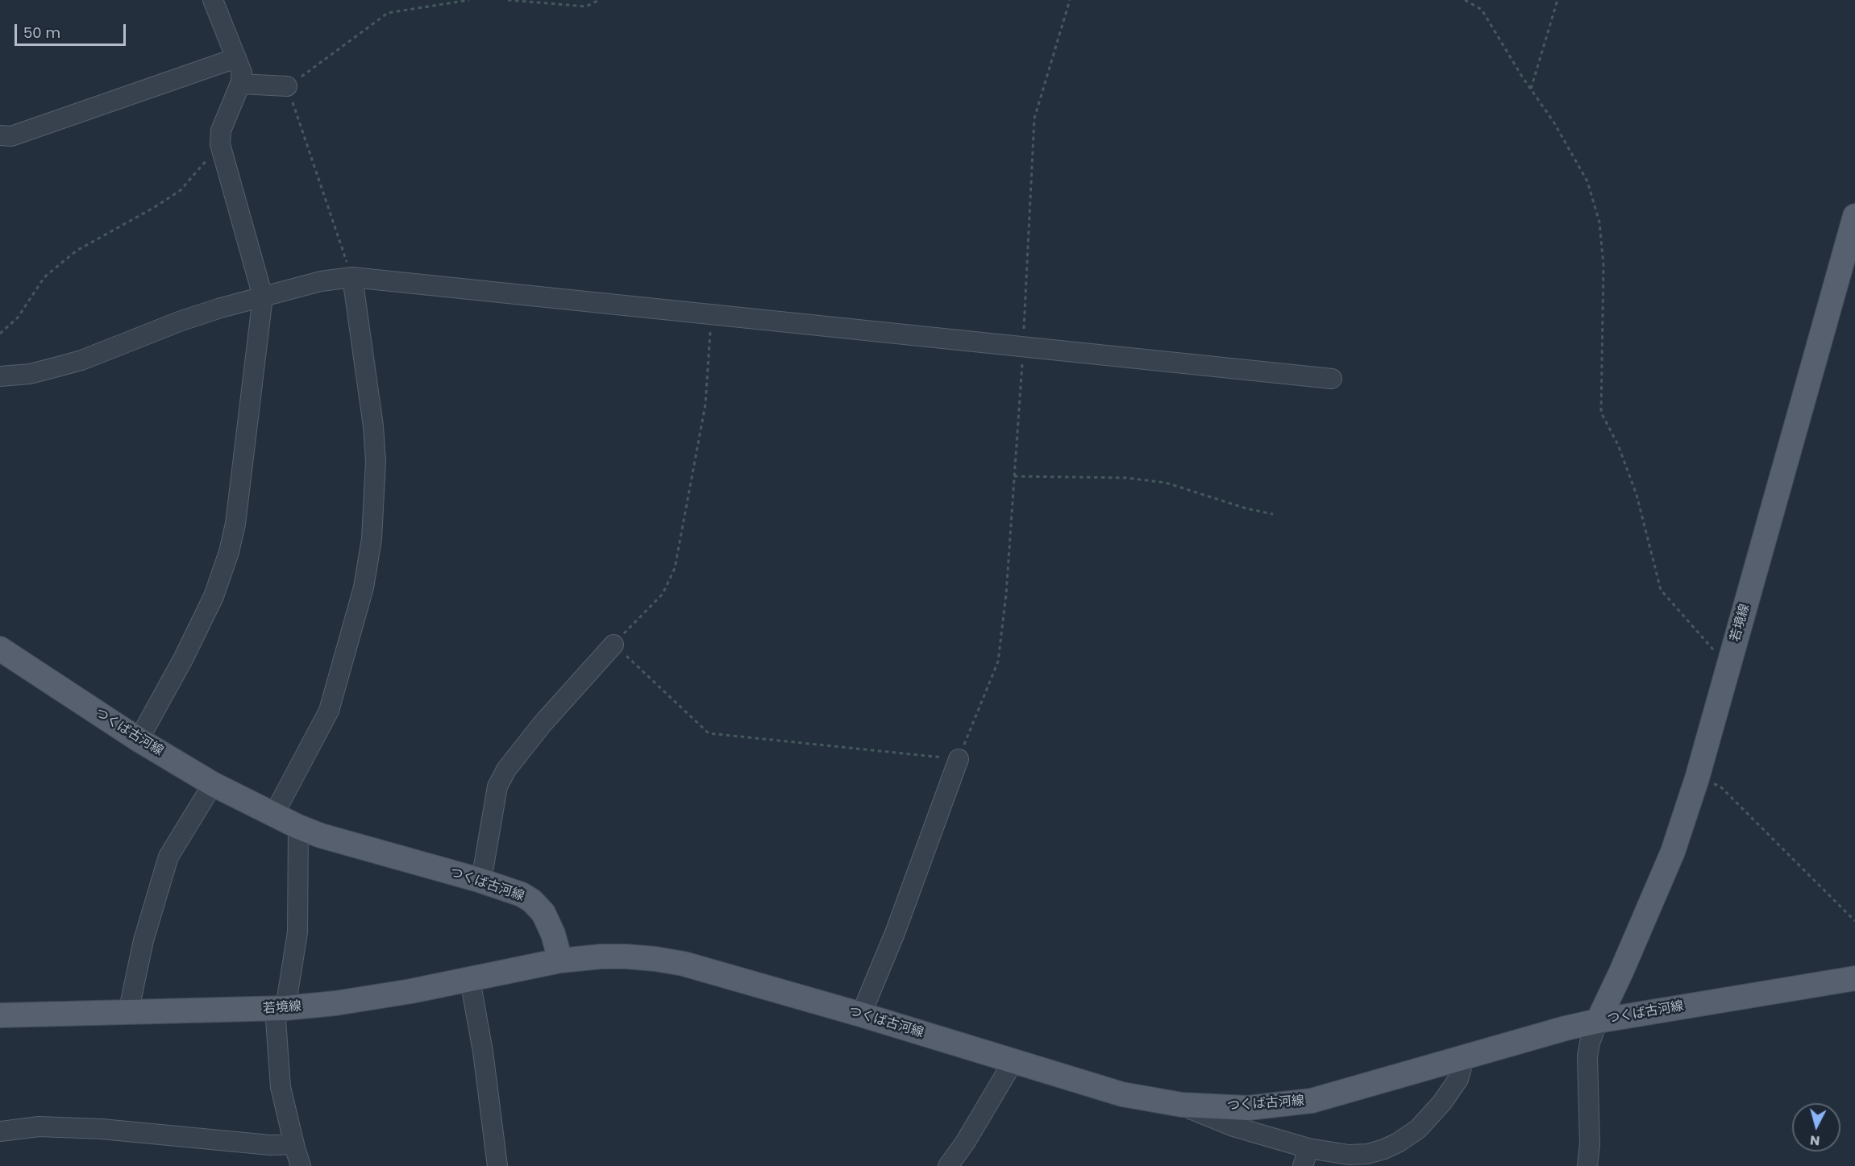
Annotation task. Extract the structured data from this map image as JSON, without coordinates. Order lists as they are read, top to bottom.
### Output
{
  "streets": {
    "main road": ["若境線", "つくば古河線"]
  },
  "crossings": [
    ["若境線", "つくば古河線"]
  ],
  "scale_bar": "50 m",
  "north": "bottom"
}
